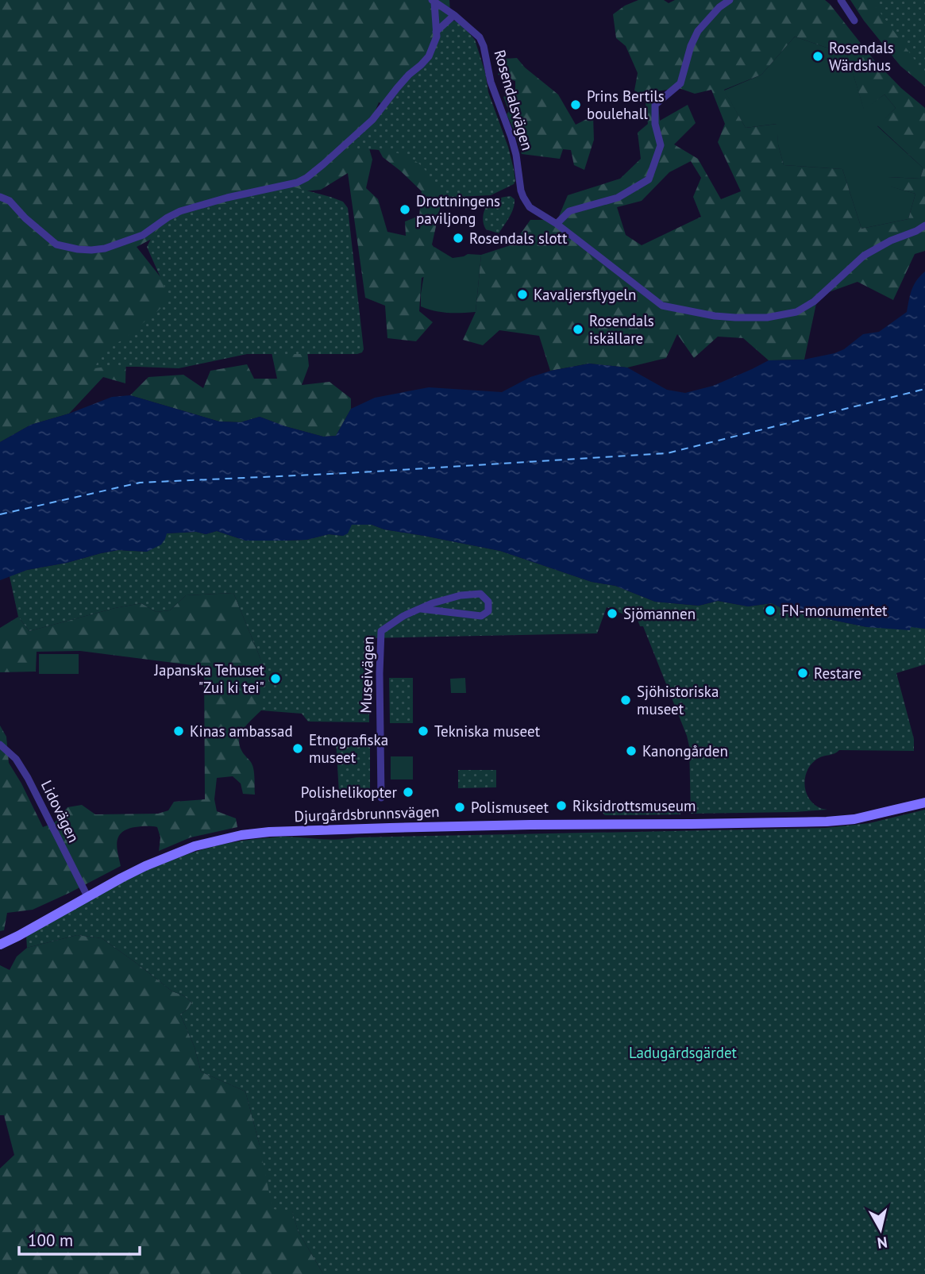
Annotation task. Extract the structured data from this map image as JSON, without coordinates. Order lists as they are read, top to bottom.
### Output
{
  "streets": {
    "street": [
      "Rosendalsvägen",
      "Museivägen",
      "Lidovägen",
      "Djurgårdsbrunnsvägen"
    ]
  },
  "crossings": [
    ["Lidovägen", "Djurgårdsbrunnsvägen"]
  ],
  "parks": ["Ladugårdsgärdet"],
  "places": [
    "Rosendals Wärdshus",
    "Prins Bertils boulehall",
    "Drottningens paviljong",
    "Rosendals slott",
    "Kavaljersflygeln",
    "Rosendals iskällare",
    "FN-monumentet",
    "Sjömannen",
    "Restare",
    "Japanska Tehuset \"Zui ki tei\"",
    "Sjöhistoriska museet",
    "Kinas ambassad",
    "Tekniska museet",
    "Etnografiska museet",
    "Kanongården",
    "Polishelikopter",
    "Riksidrottsmuseum",
    "Polismuseet"
  ],
  "scale_bar": "100 m",
  "north": "bottom"
}
